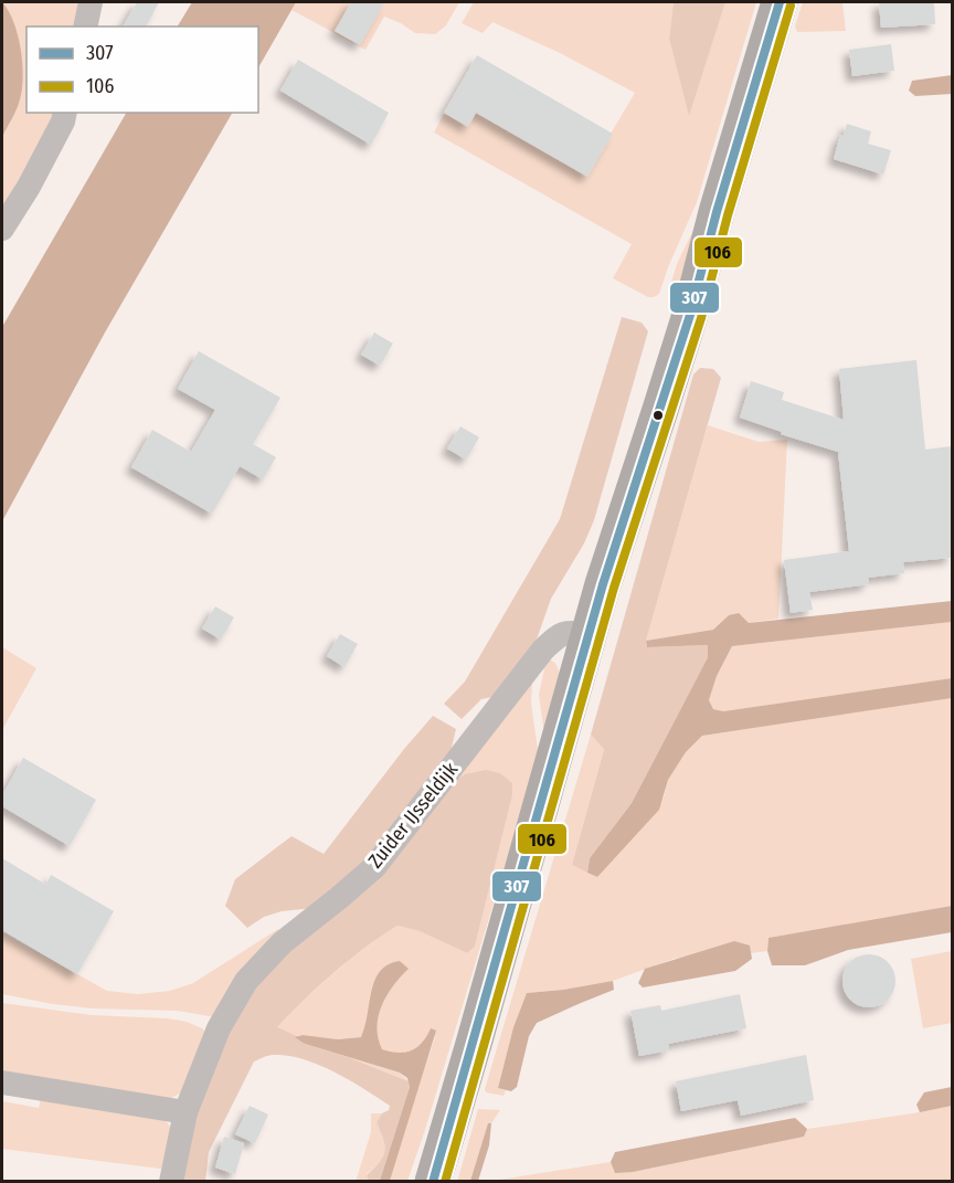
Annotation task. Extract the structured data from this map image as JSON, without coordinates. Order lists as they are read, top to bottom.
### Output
{
  "streets": {
    "street": ["Zuider IJsseldijk"]
  },
  "lines": ["transit line 307", "transit line 106"],
  "legend": ["307", "106"]
}
